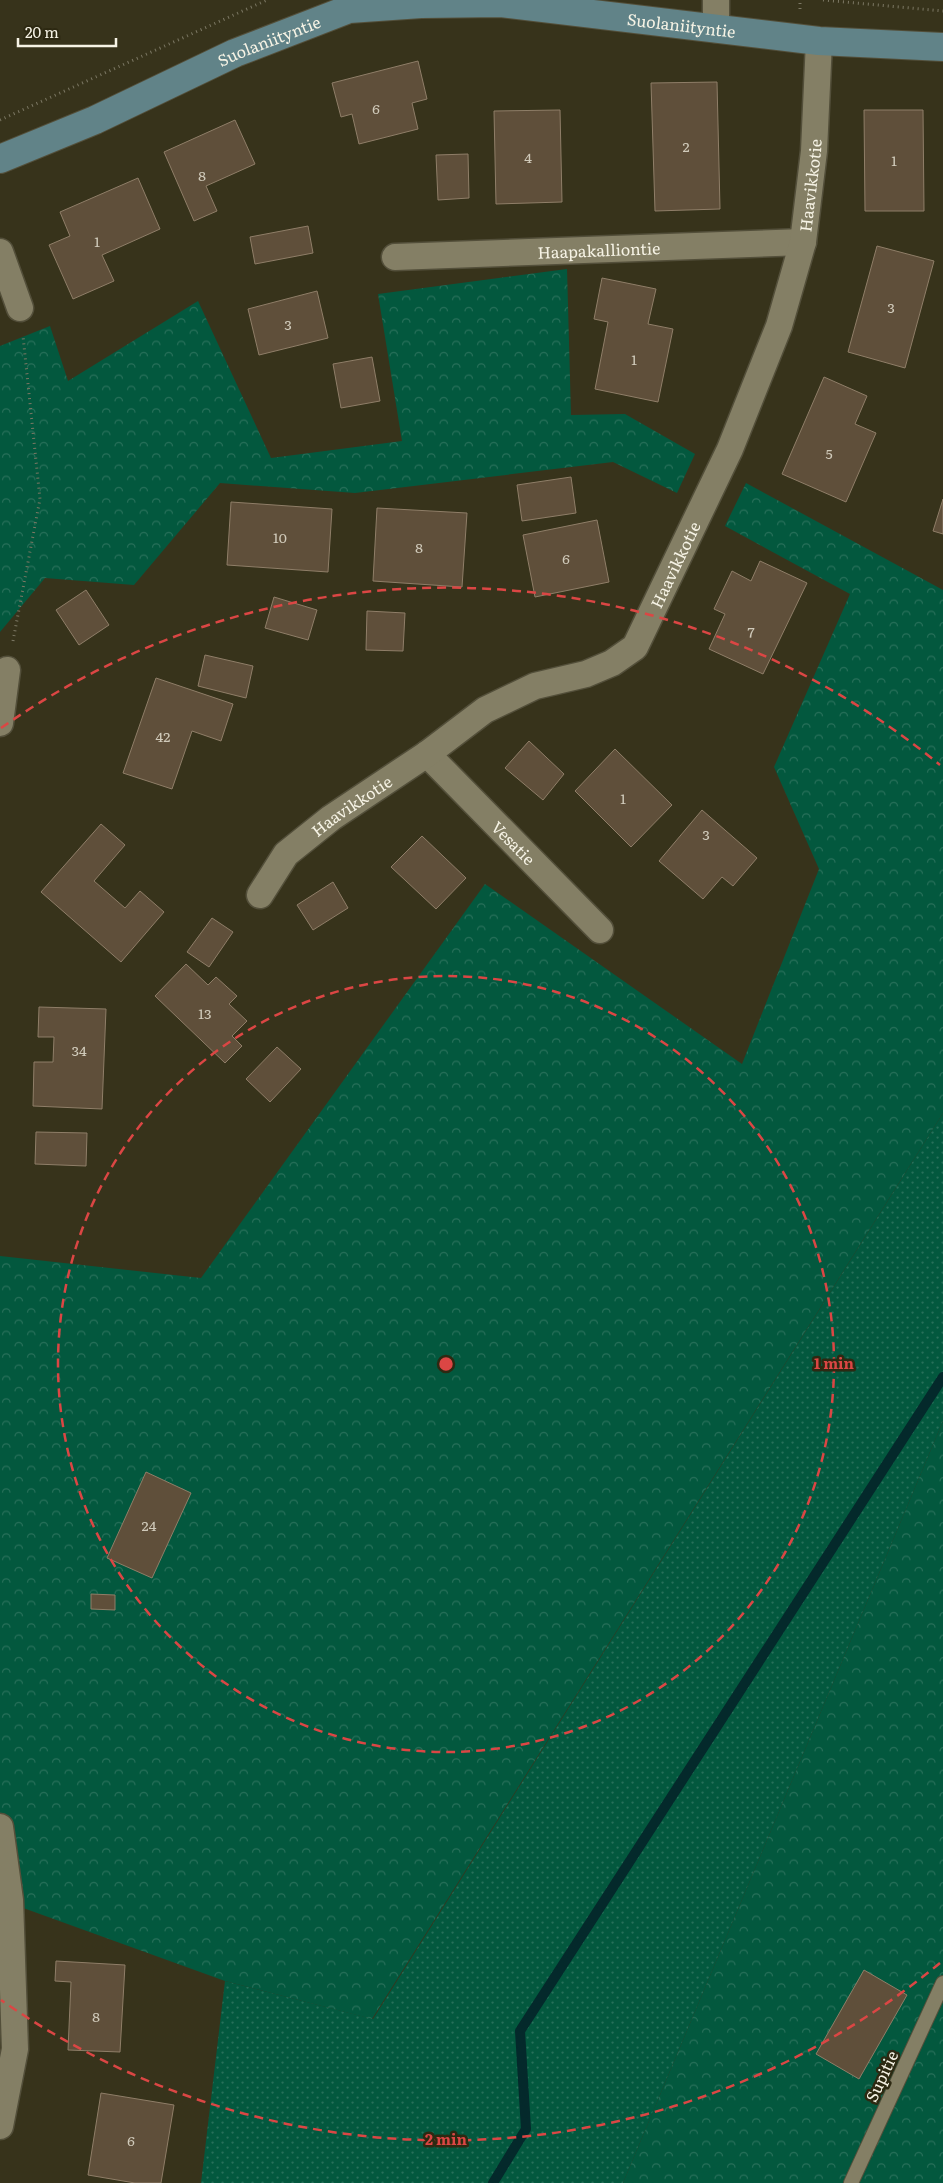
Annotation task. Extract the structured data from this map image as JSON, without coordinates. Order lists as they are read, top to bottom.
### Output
{
  "streets": {
    "street": [
      "Suolaniityntie",
      "Haavikkotie",
      "Haapakalliontie",
      "Vesatie"
    ],
    "lane": ["Supitie"]
  },
  "crossings": [
    ["Suolaniityntie", "Haavikkotie"],
    ["Haavikkotie", "Haapakalliontie"],
    ["Haavikkotie", "Vesatie"]
  ],
  "house_numbers": [
    "6",
    "2",
    "4",
    "1",
    "8",
    "1",
    "3",
    "3",
    "1",
    "5",
    "10",
    "8",
    "6",
    "7",
    "42",
    "1",
    "3",
    "13",
    "34",
    "24",
    "8",
    "6"
  ],
  "scale_bar": "20 m",
  "rings": ["1 min", "2 min"]
}
